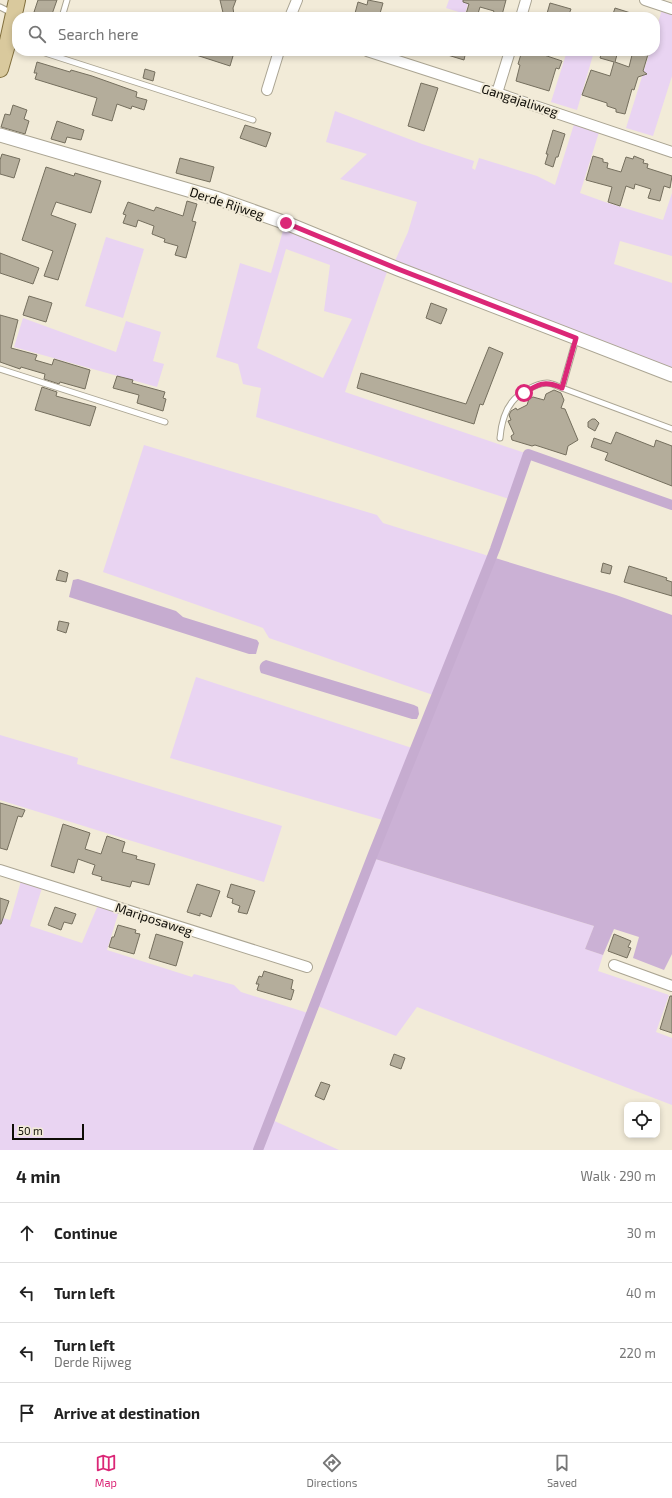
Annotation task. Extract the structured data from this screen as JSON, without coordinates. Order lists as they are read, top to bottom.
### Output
{
  "streets": {
    "street": ["Gangajaliweg", "Derde Rijweg", "Mariposaweg"]
  },
  "scale_bar": "50 m",
  "page": {
    "search": "Search here",
    "scale": "50 m",
    "heading": ["4 min", "Walk · 290 m"],
    "list": [
      ["Continue", "30 m"],
      ["Turn left", "40 m"],
      ["Turn left", "Derde Rijweg", "220 m"],
      "Arrive at destination"
    ],
    "nav": ["Map", "Directions", "Saved"]
  }
}
